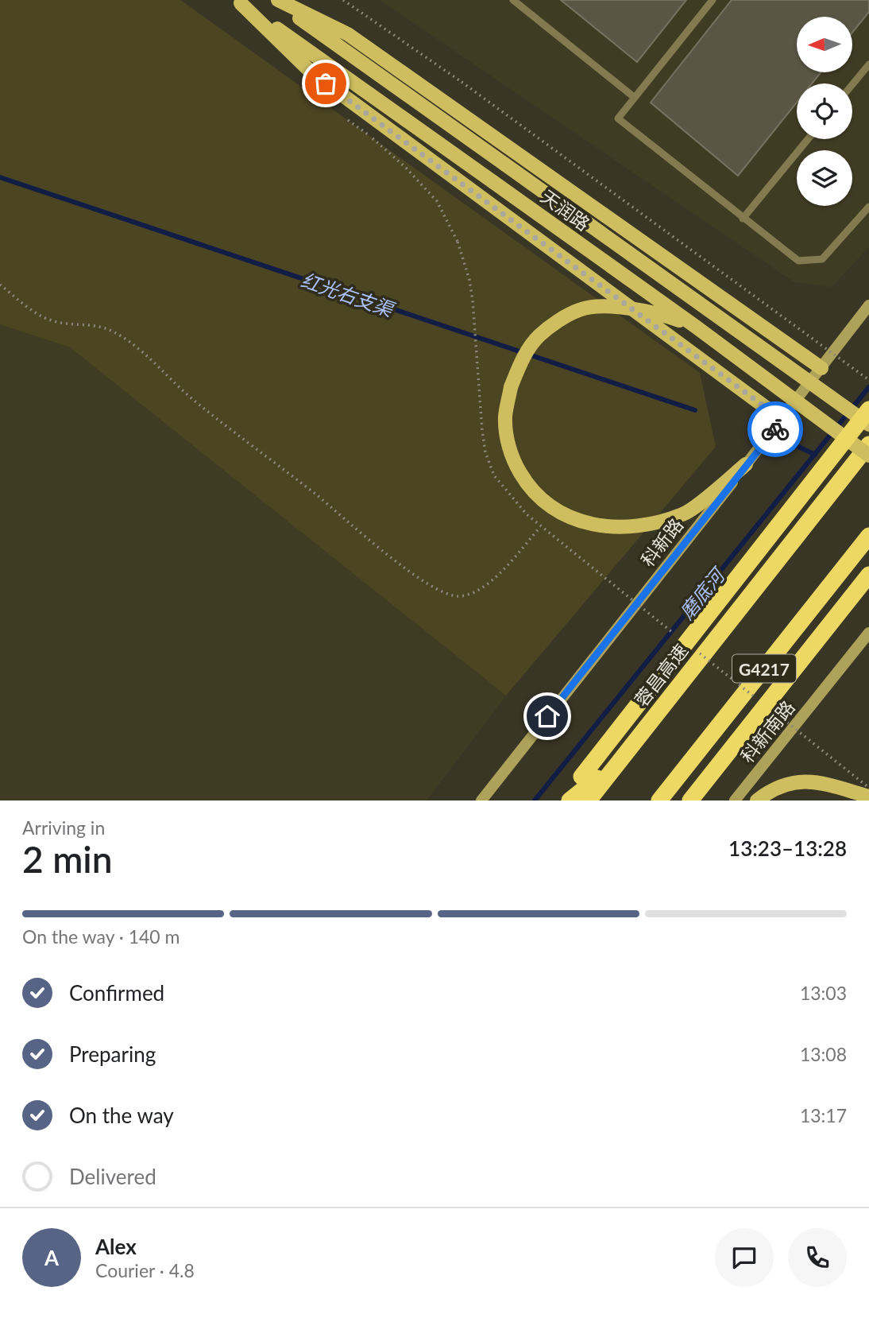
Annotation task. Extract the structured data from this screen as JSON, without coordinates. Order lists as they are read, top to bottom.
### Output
{
  "streets": {
    "highway": ["G4217", "蓉昌高速"],
    "main road": ["天润路", "科新路", "科新南路"]
  },
  "water": ["红光右支渠", "磨底河"],
  "north": "left",
  "page": {
    "heading": ["2 min", "Arriving in", "13:23–13:28"],
    "panel": ["Alex", "Courier · 4.8"],
    "bar": "On the way · 140 m",
    "list": [
      ["Confirmed", "13:03"],
      ["Preparing", "13:08"],
      ["On the way", "13:17"],
      "Delivered"
    ],
    "round": "A"
  }
}
